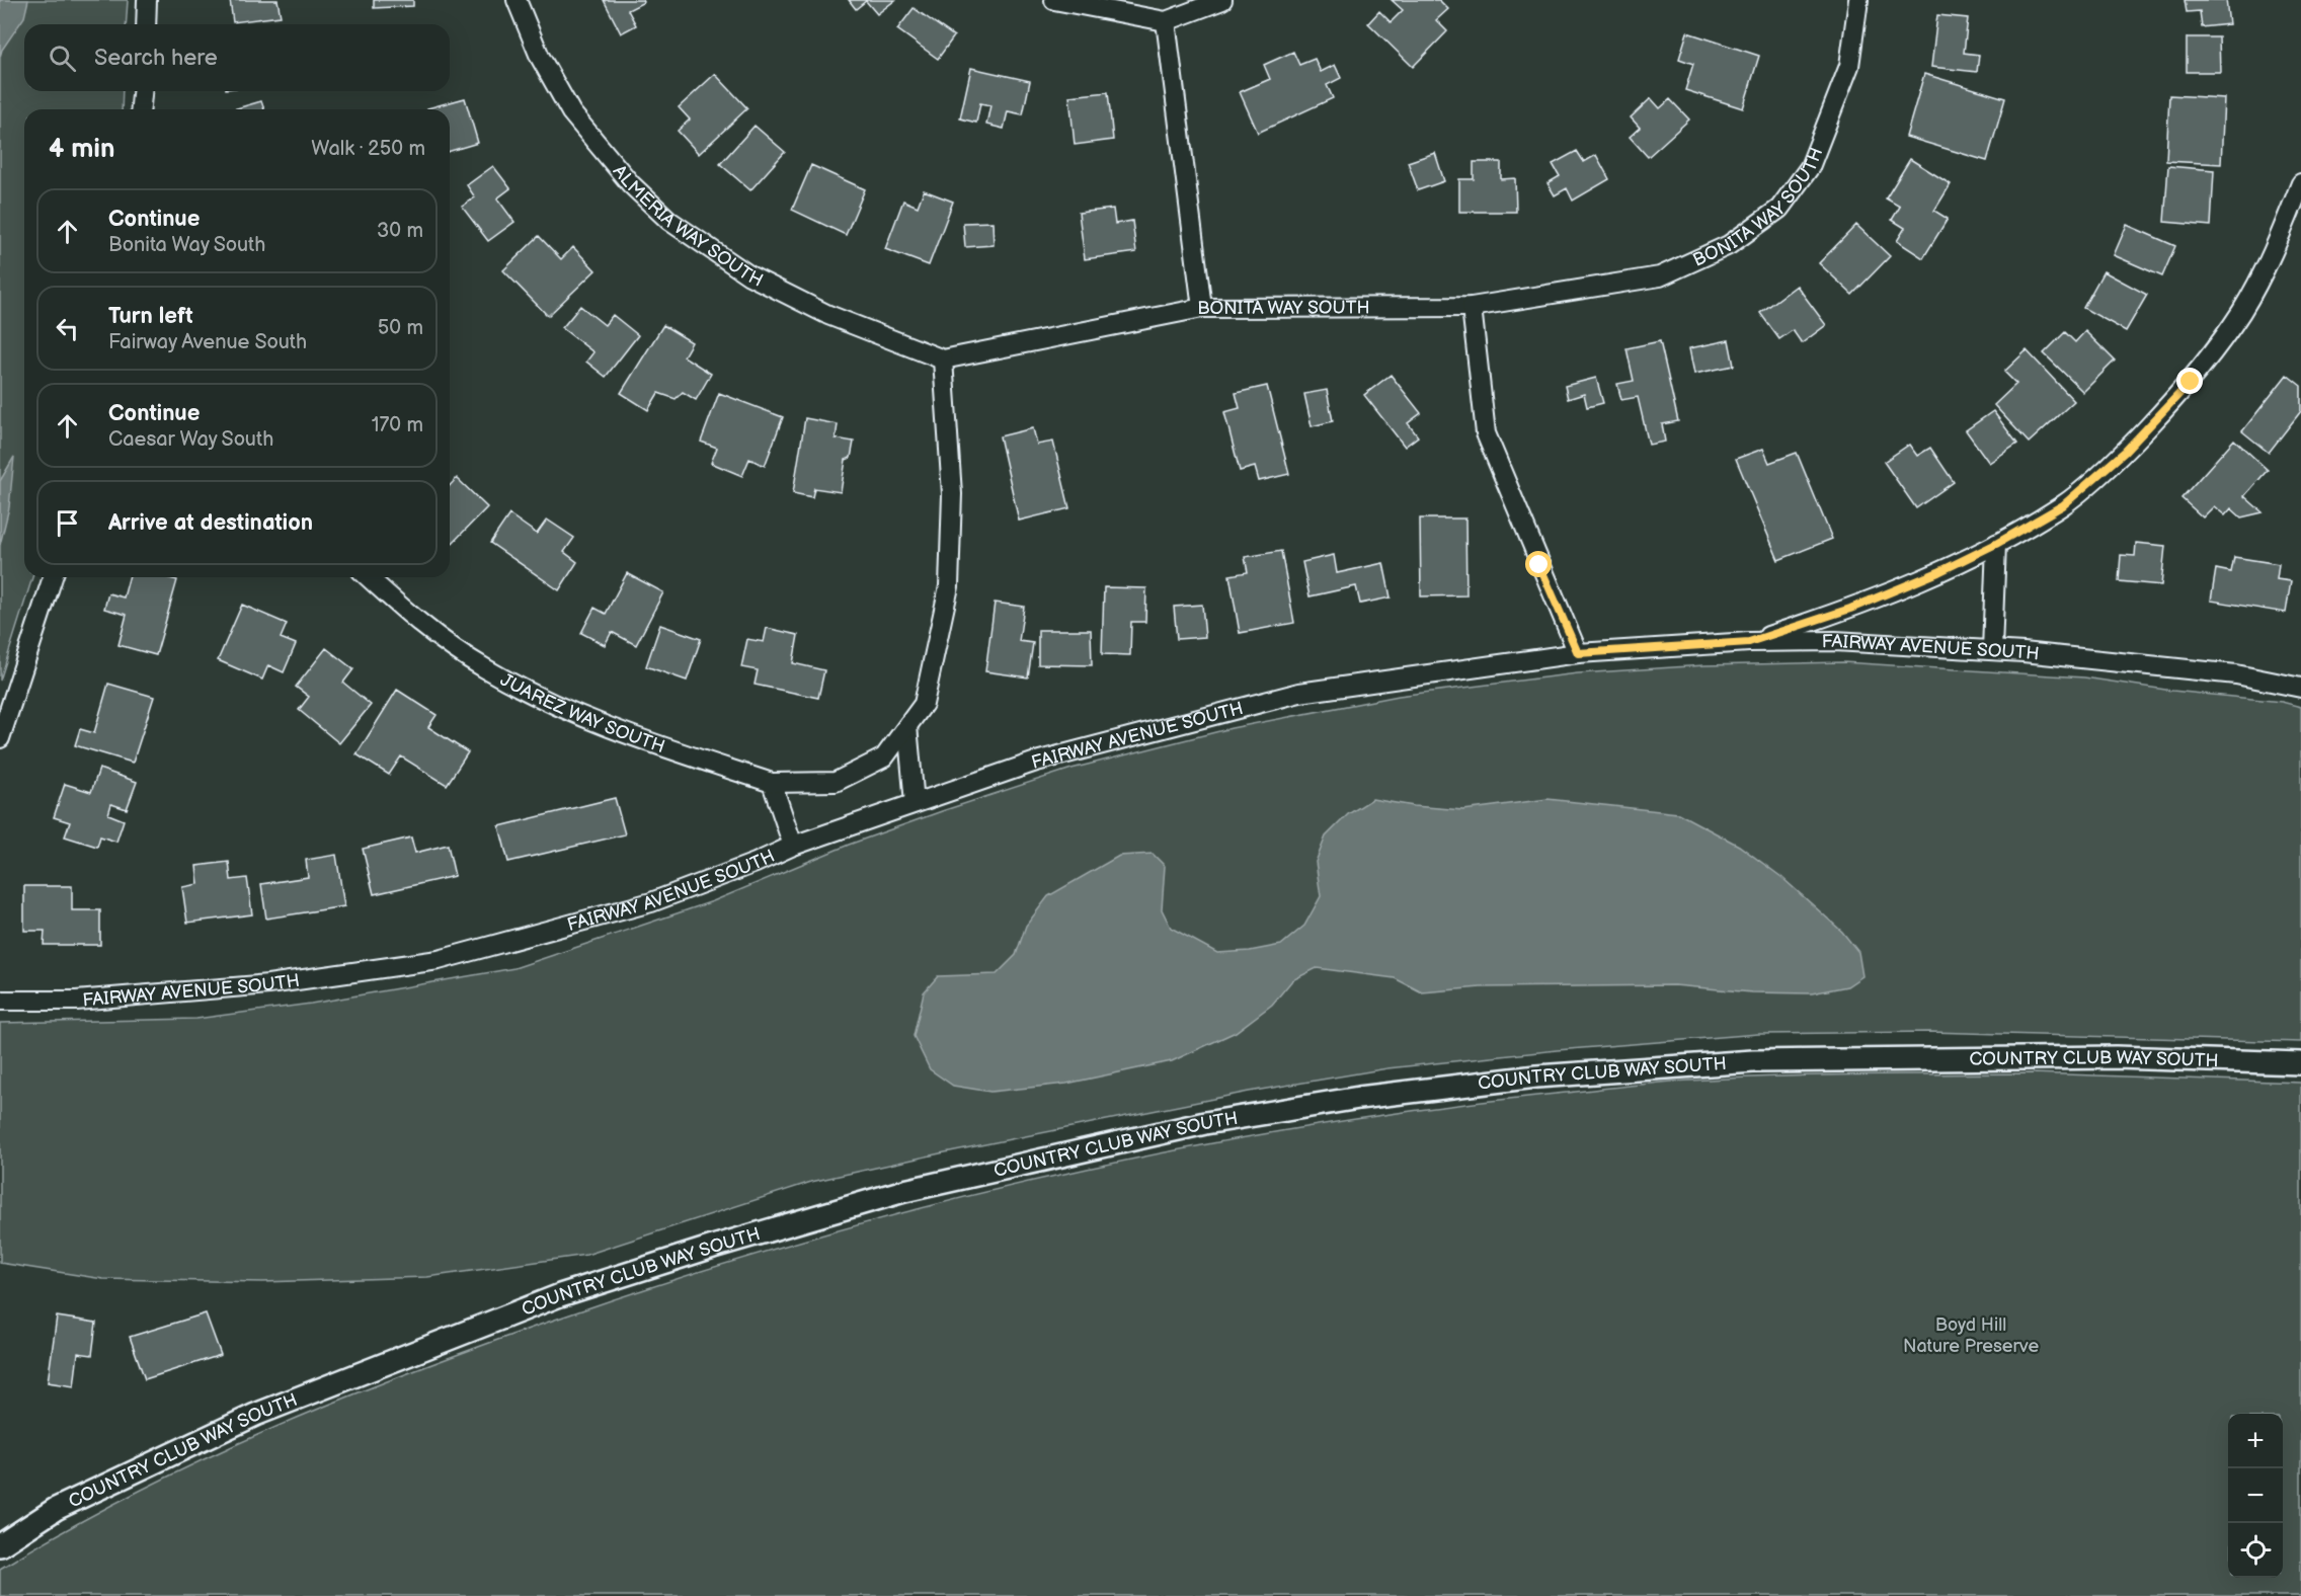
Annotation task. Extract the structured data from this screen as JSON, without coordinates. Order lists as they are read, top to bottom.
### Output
{
  "streets": {
    "street": [
      "BONITA WAY SOUTH",
      "ALMERIA WAY SOUTH",
      "FAIRWAY AVENUE SOUTH",
      "JUAREZ WAY SOUTH",
      "COUNTRY CLUB WAY SOUTH"
    ]
  },
  "parks": ["Boyd Hill Nature Preserve"],
  "page": {
    "search": "Search here",
    "heading": ["4 min", "Walk · 250 m"],
    "list": [
      ["Continue", "Bonita Way South", "30 m"],
      ["Turn left", "Fairway Avenue South", "50 m"],
      ["Continue", "Caesar Way South", "170 m"],
      "Arrive at destination"
    ],
    "map_buttons": ["+", "−"]
  }
}
